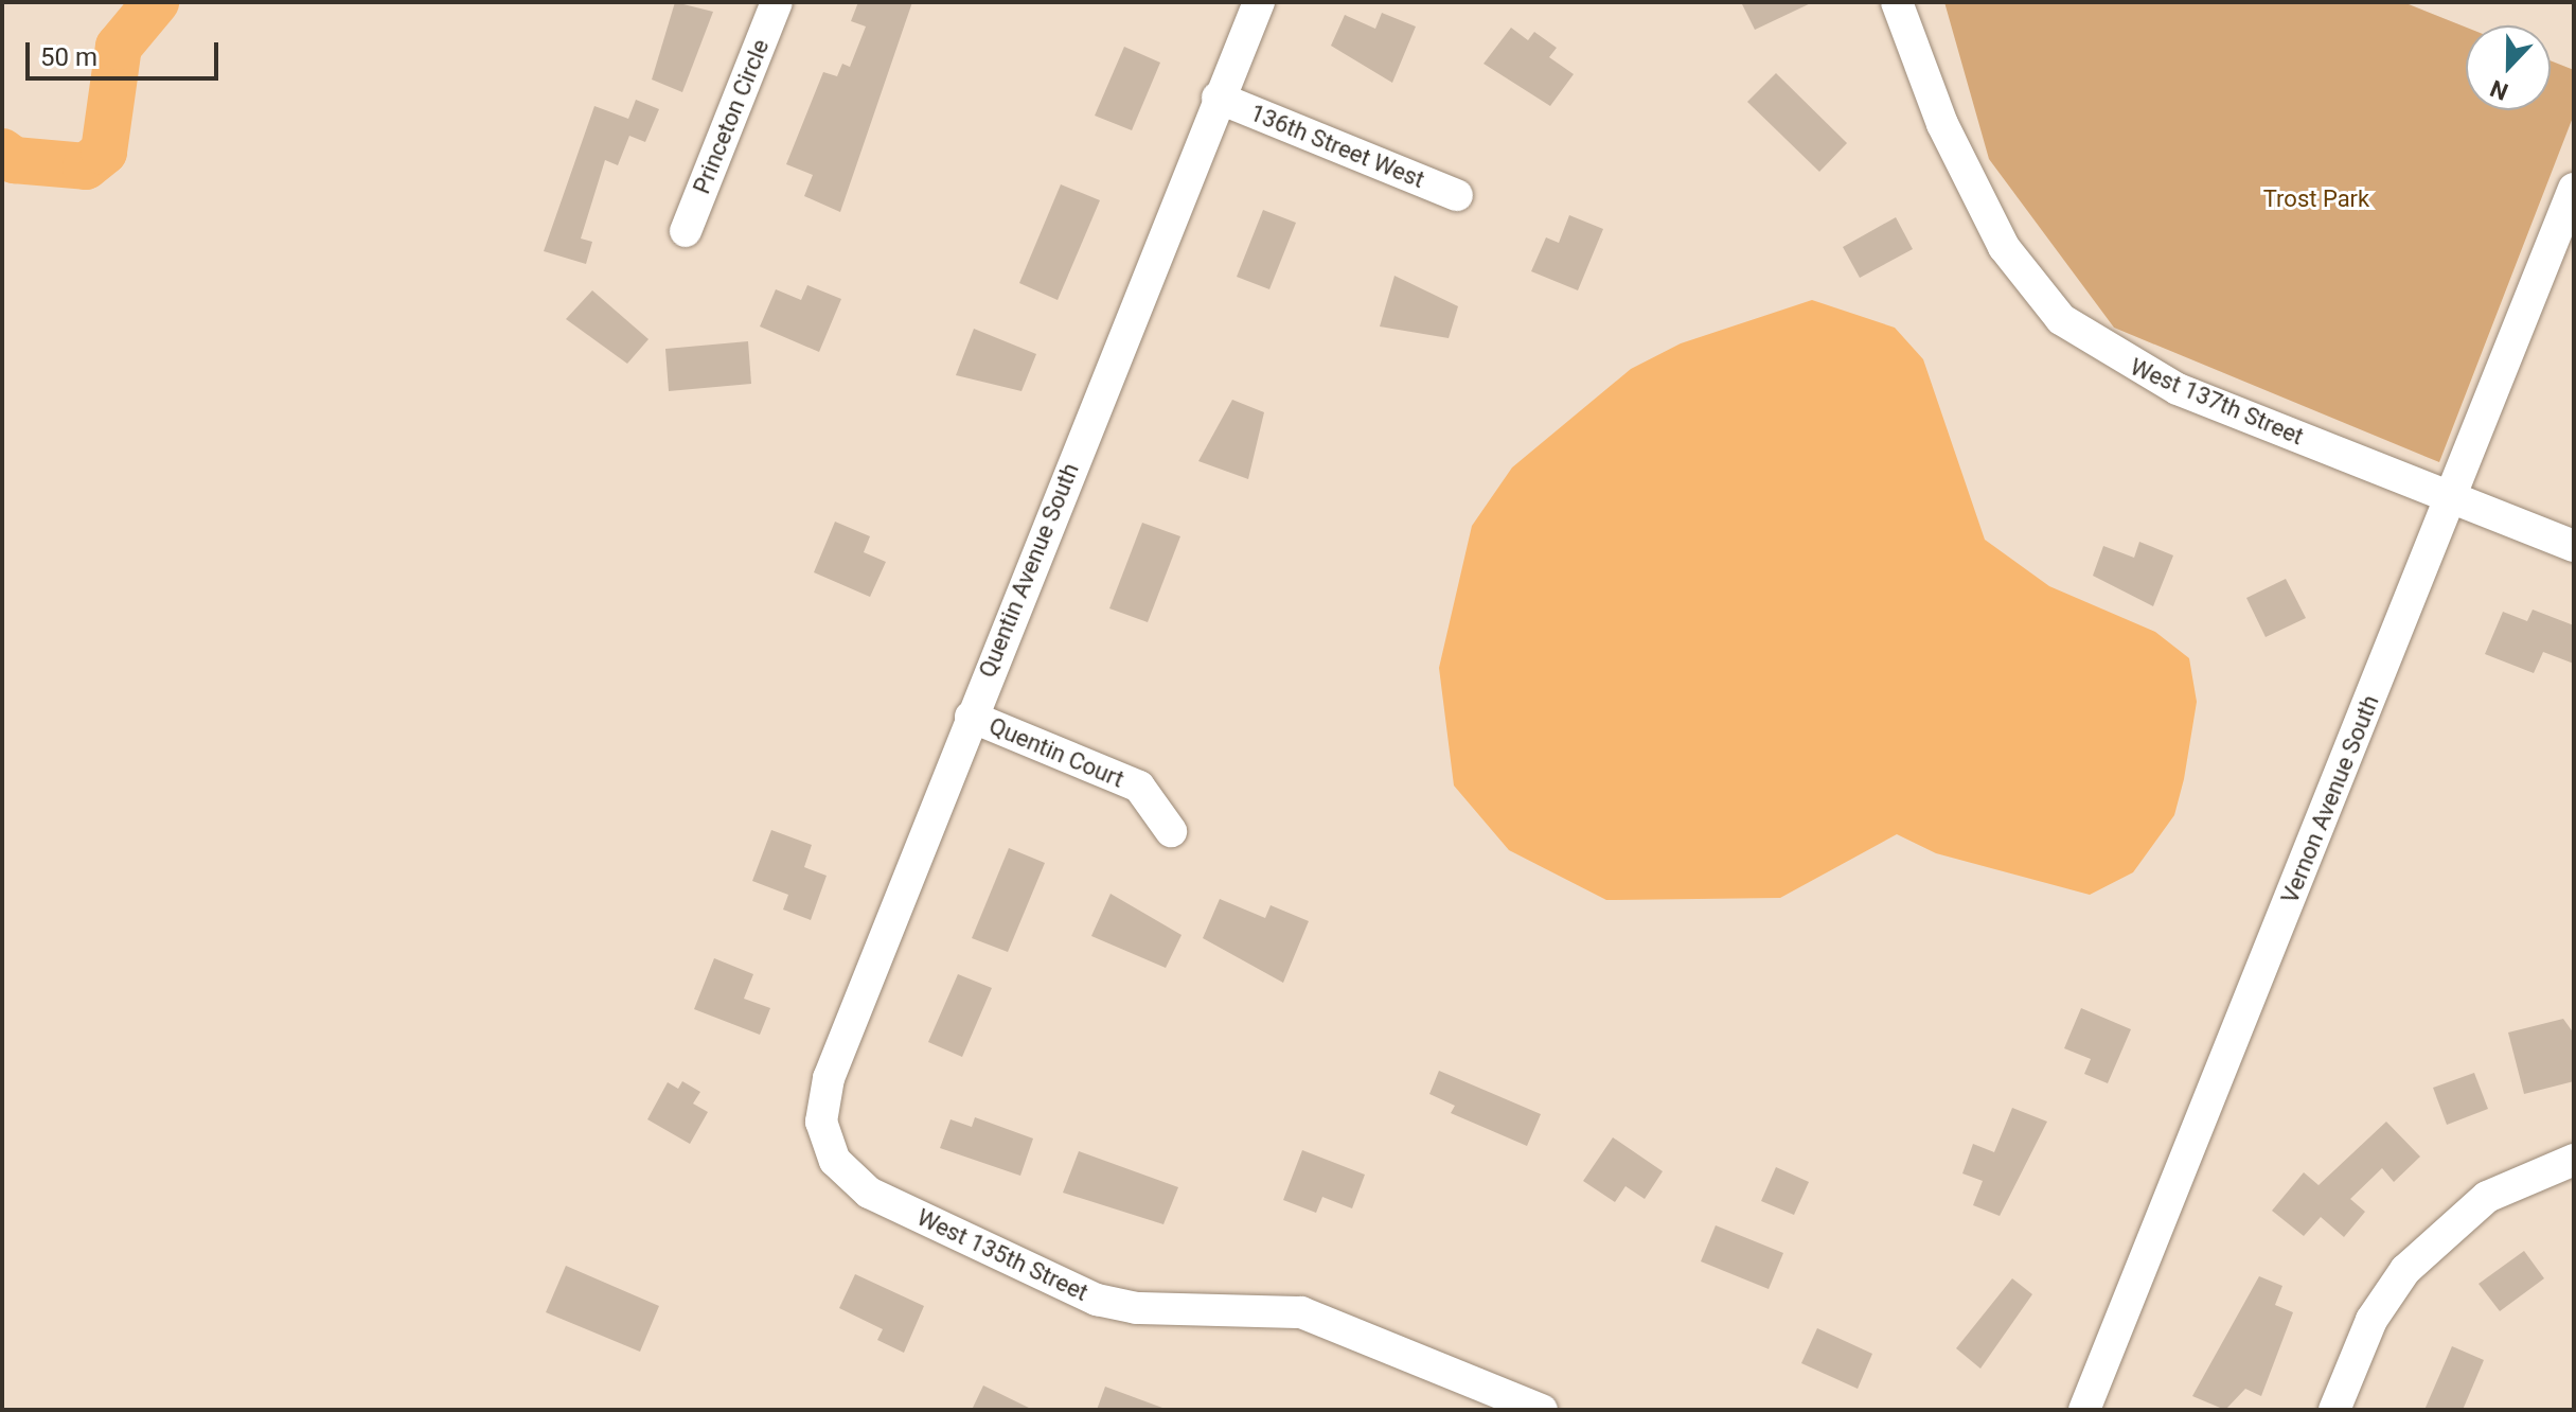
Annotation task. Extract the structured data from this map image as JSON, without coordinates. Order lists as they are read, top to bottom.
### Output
{
  "streets": {
    "street": [
      "Princeton Circle",
      "136th Street West",
      "West 137th Street",
      "Quentin Avenue South",
      "Quentin Court",
      "Vernon Avenue South",
      "West 135th Street"
    ]
  },
  "crossings": [
    ["136th Street West", "Quentin Avenue South"],
    ["West 137th Street", "Vernon Avenue South"],
    ["Quentin Avenue South", "Quentin Court"],
    ["Quentin Avenue South", "West 135th Street"]
  ],
  "parks": ["Trost Park"],
  "scale_bar": "50 m",
  "north": "bottom"
}
